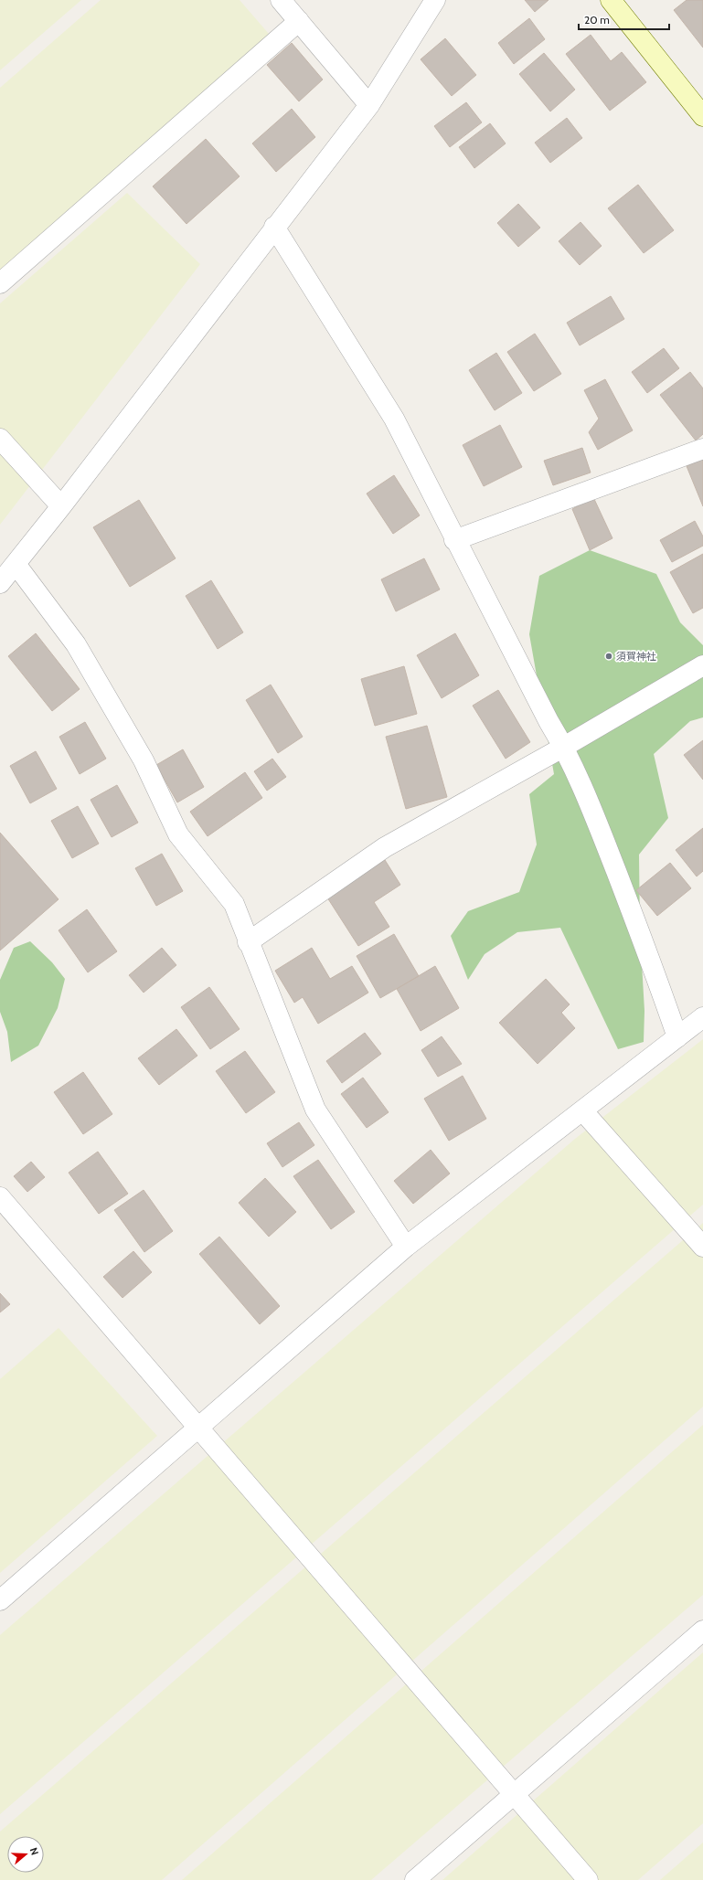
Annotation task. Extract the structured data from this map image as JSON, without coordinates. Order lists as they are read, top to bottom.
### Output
{
  "places": ["須賀神社"],
  "scale_bar": "20 m",
  "north": "right"
}
